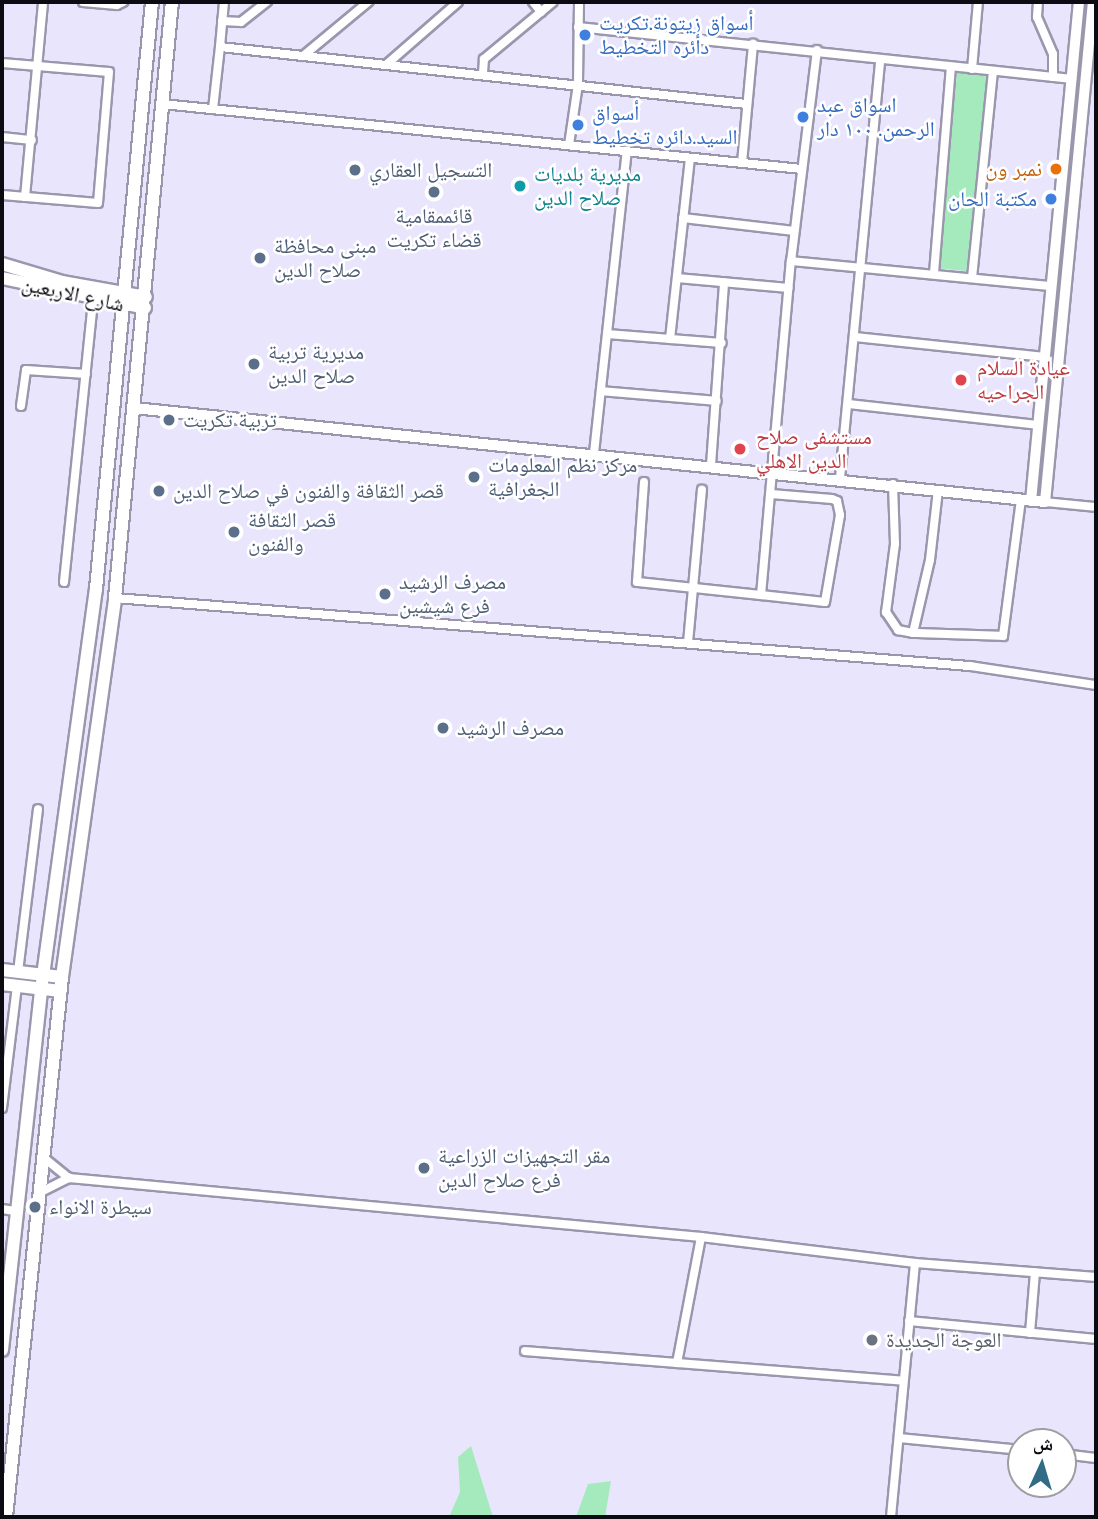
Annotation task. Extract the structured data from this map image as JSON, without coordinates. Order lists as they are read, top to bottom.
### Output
{
  "streets": {
    "main road": ["شارع الاربعين"]
  },
  "places": [
    "أسواق زيتونة.تكريت دأئره التخطيط",
    "اسواق عبد الرحمن. ١٠٠ دار",
    "أسواق السيد.دائره تخطيط",
    "نمبر ون",
    "التسجيل العقاري",
    "مديرية بلديات صلاح الدين",
    "قائممقامية قضاء تكريت",
    "مكتبة الحان",
    "مبنى محافظة صلاح الدين",
    "مديرية تربية صلاح الدين",
    "عيادة السلام الجراحيه",
    "تربية تكريت",
    "مستشفى صلاح الدين الاهلي",
    "مركز نظم المعلومات الجغرافية",
    "قصر الثقافة والفنون في صلاح الدين",
    "قصر الثقافة والفنون",
    "مصرف الرشيد فرع شيشين",
    "مصرف الرشيد",
    "مقر التجهيزات الزراعية فرع صلاح الدين",
    "سيطرة الانواء",
    "العوجة الجديدة"
  ],
  "north": "top"
}
